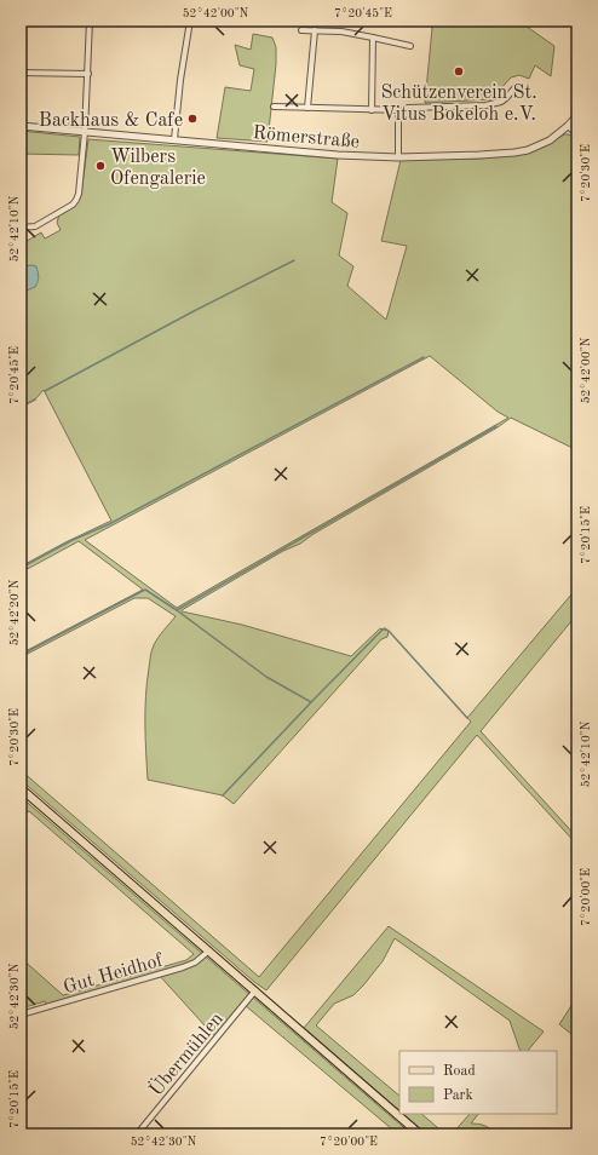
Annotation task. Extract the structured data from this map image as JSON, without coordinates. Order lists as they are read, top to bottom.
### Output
{
  "streets": {
    "street": ["Römerstraße", "Gut Heidhof", "Übermühlen"]
  },
  "places": ["Schützenverein St. Vitus Bokeloh e.V.", "Backhaus & Cafe", "Wilbers Ofengalerie"],
  "legend": ["Road", "Park"],
  "coordinates": [
    "52°42'00\"N",
    "7°20'45\"E",
    "7°20'30\"E",
    "52°42'10\"N",
    "7°20'15\"E",
    "52°42'20\"N",
    "7°20'00\"E",
    "52°42'30\"N"
  ]
}
